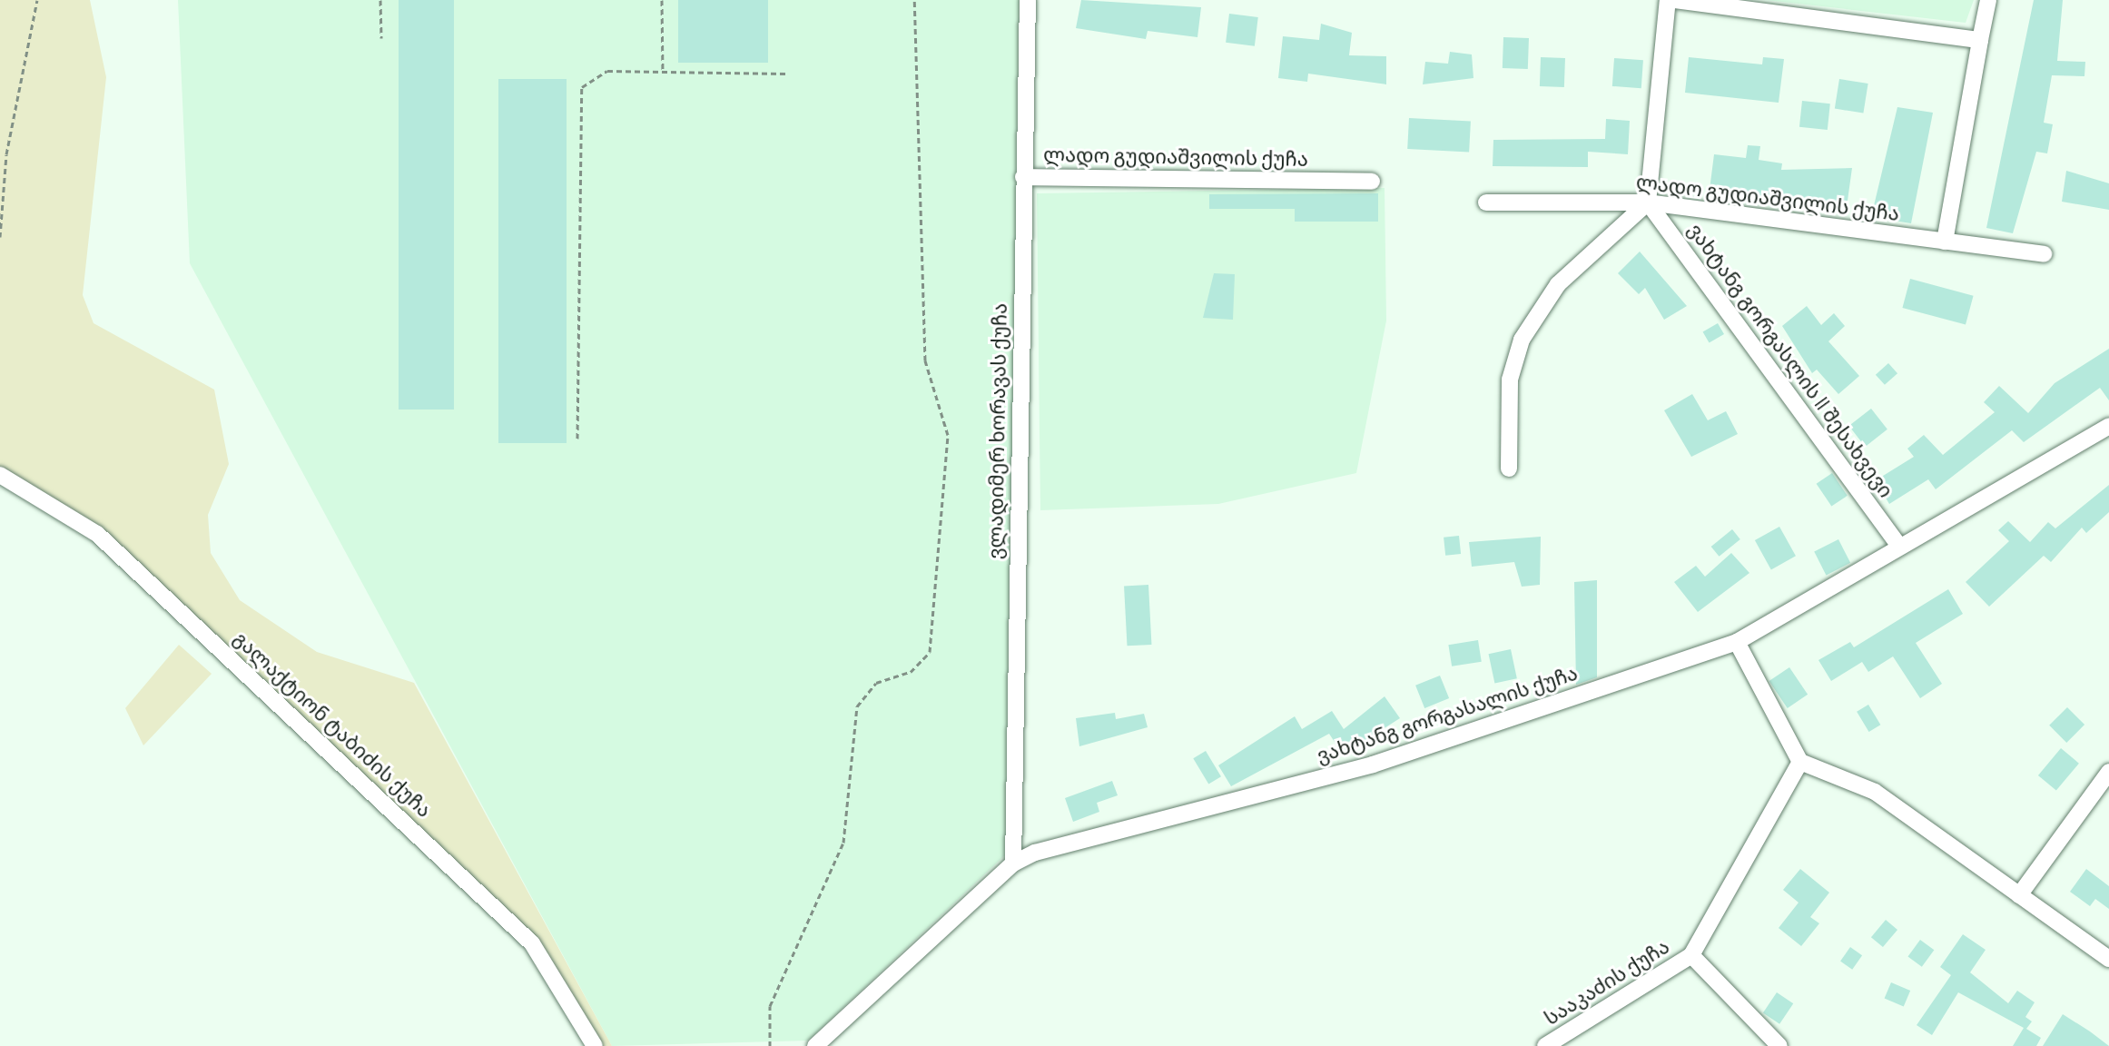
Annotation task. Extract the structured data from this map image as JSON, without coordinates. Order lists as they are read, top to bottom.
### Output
{
  "streets": {
    "street": [
      "ლადო გუდიაშვილის ქუჩა",
      "ვახტანგ გორგასლის II შესახვევი",
      "ვლადიმერ ხორავას ქუჩა",
      "ვახტანგ გორგასალის ქუჩა",
      "გალაქტიონ ტაბიძის ქუჩა",
      "სააკაძის ქუჩა"
    ]
  },
  "crossings": [
    ["ლადო გუდიაშვილის ქუჩა", "ვახტანგ გორგასლის II შესახვევი"],
    ["ლადო გუდიაშვილის ქუჩა", "ვლადიმერ ხორავას ქუჩა"],
    ["ვახტანგ გორგასლის II შესახვევი", "ვახტანგ გორგასალის ქუჩა"],
    ["ვლადიმერ ხორავას ქუჩა", "ვახტანგ გორგასალის ქუჩა"]
  ]
}
